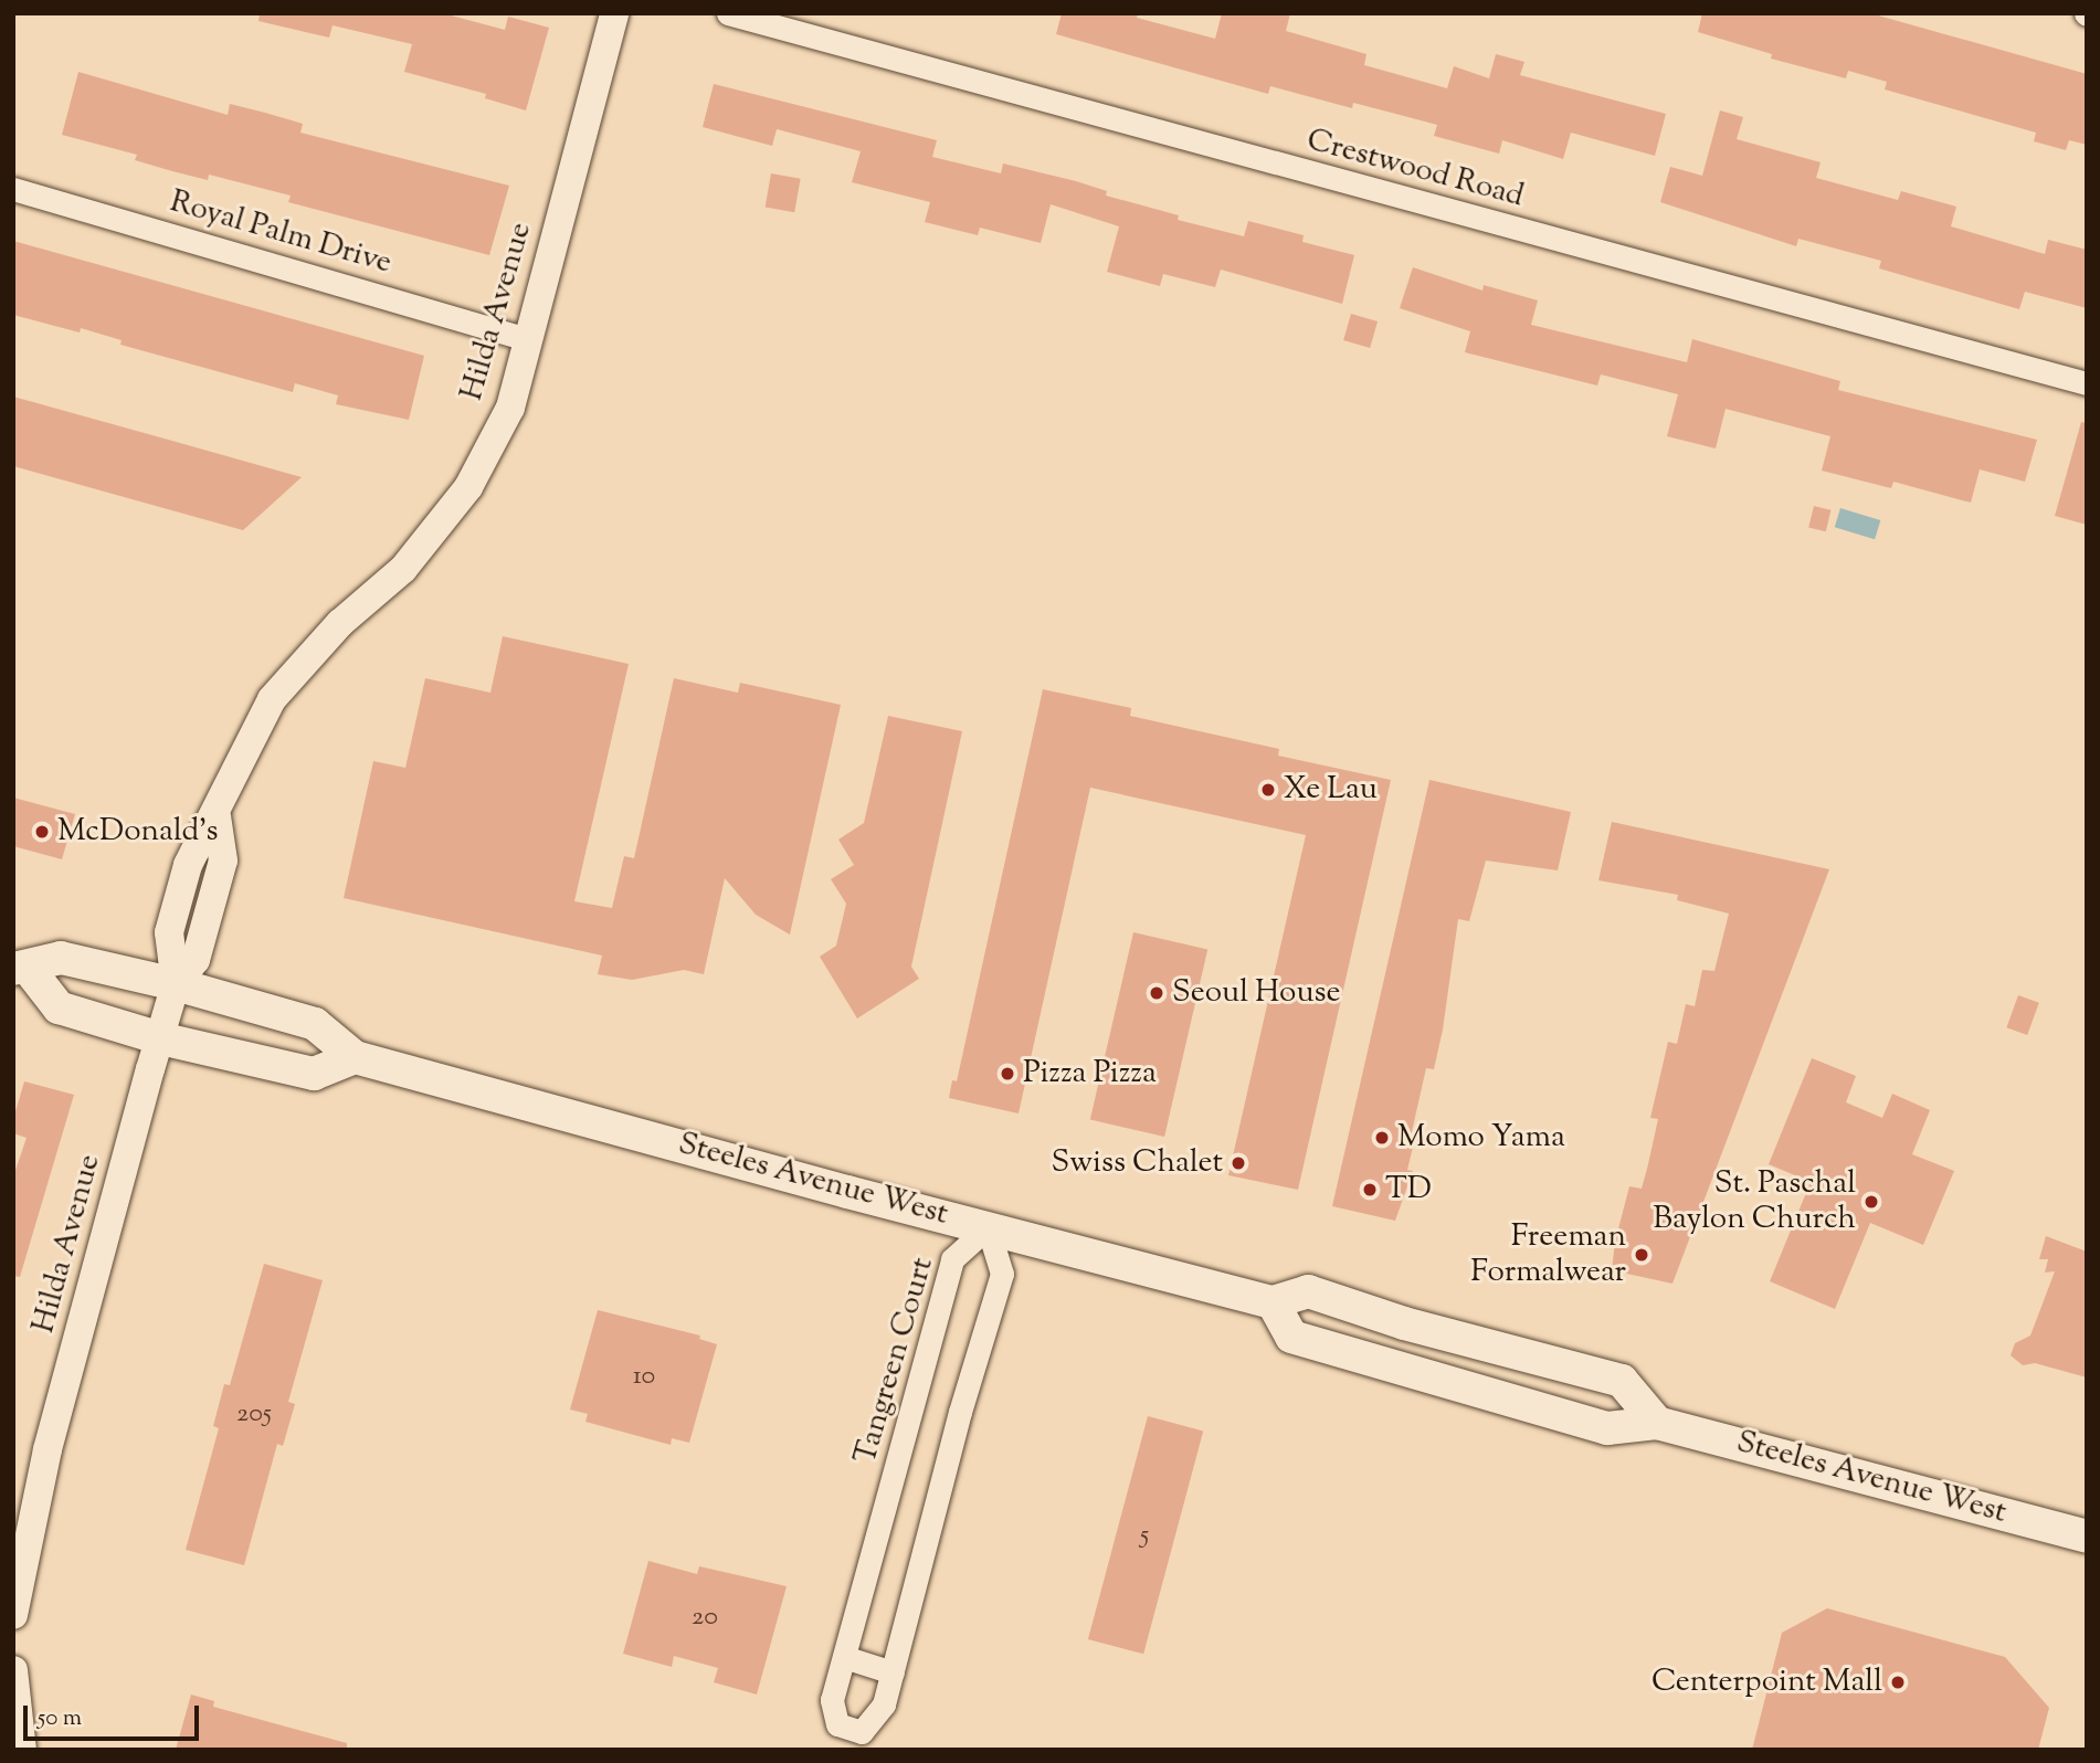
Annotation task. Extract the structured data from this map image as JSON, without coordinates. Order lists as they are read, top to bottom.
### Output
{
  "streets": {
    "main road": ["Steeles Avenue West"],
    "street": [
      "Crestwood Road",
      "Royal Palm Drive",
      "Hilda Avenue",
      "Tangreen Court"
    ]
  },
  "crossings": [
    ["Royal Palm Drive", "Hilda Avenue"],
    ["Hilda Avenue", "Steeles Avenue West"],
    ["Steeles Avenue West", "Tangreen Court"]
  ],
  "places": [
    "Xe Lau",
    "McDonald's",
    "Seoul House",
    "Pizza Pizza",
    "Momo Yama",
    "Swiss Chalet",
    "TD",
    "St. Paschal Baylon Church",
    "Freeman Formalwear",
    "Centerpoint Mall"
  ],
  "house_numbers": [
    "10",
    "205",
    "5",
    "20"
  ],
  "scale_bar": "50 m"
}
